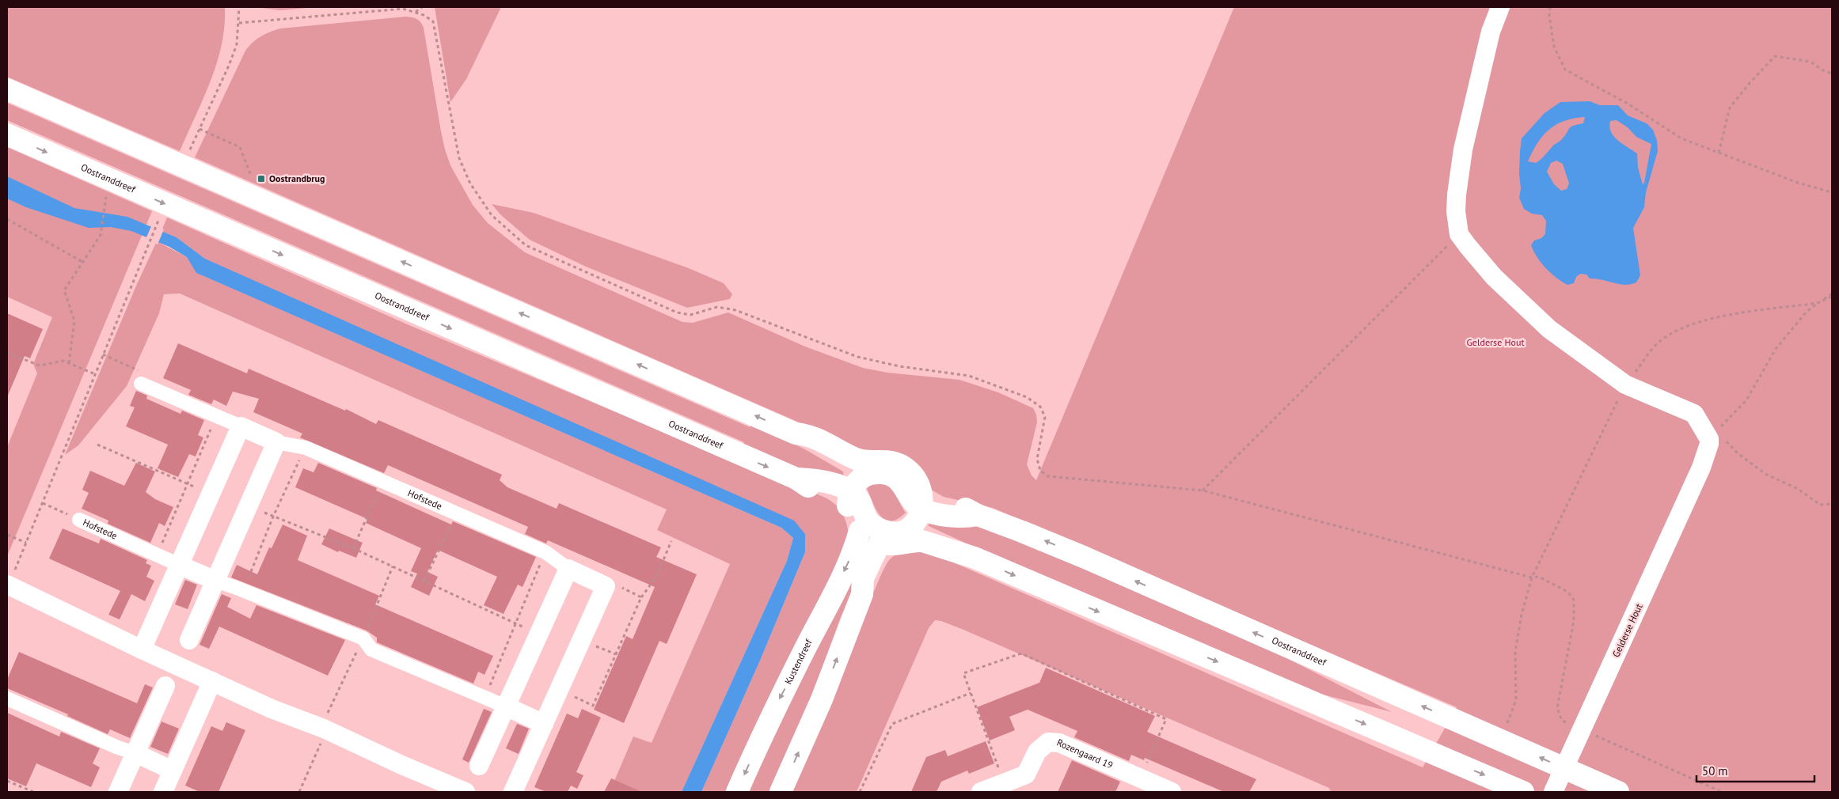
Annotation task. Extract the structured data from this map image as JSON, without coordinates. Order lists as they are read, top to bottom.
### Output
{
  "streets": {
    "main road": ["Oostranddreef", "Kustendreef"],
    "street": ["Hofstede", "Gelderse Hout", "Rozengaard 19"]
  },
  "crossings": [
    ["Oostranddreef", "Gelderse Hout"]
  ],
  "parks": ["Gelderse Hout"],
  "places": {
    "transit": ["Oostrandbrug"]
  },
  "scale_bar": "50 m"
}
